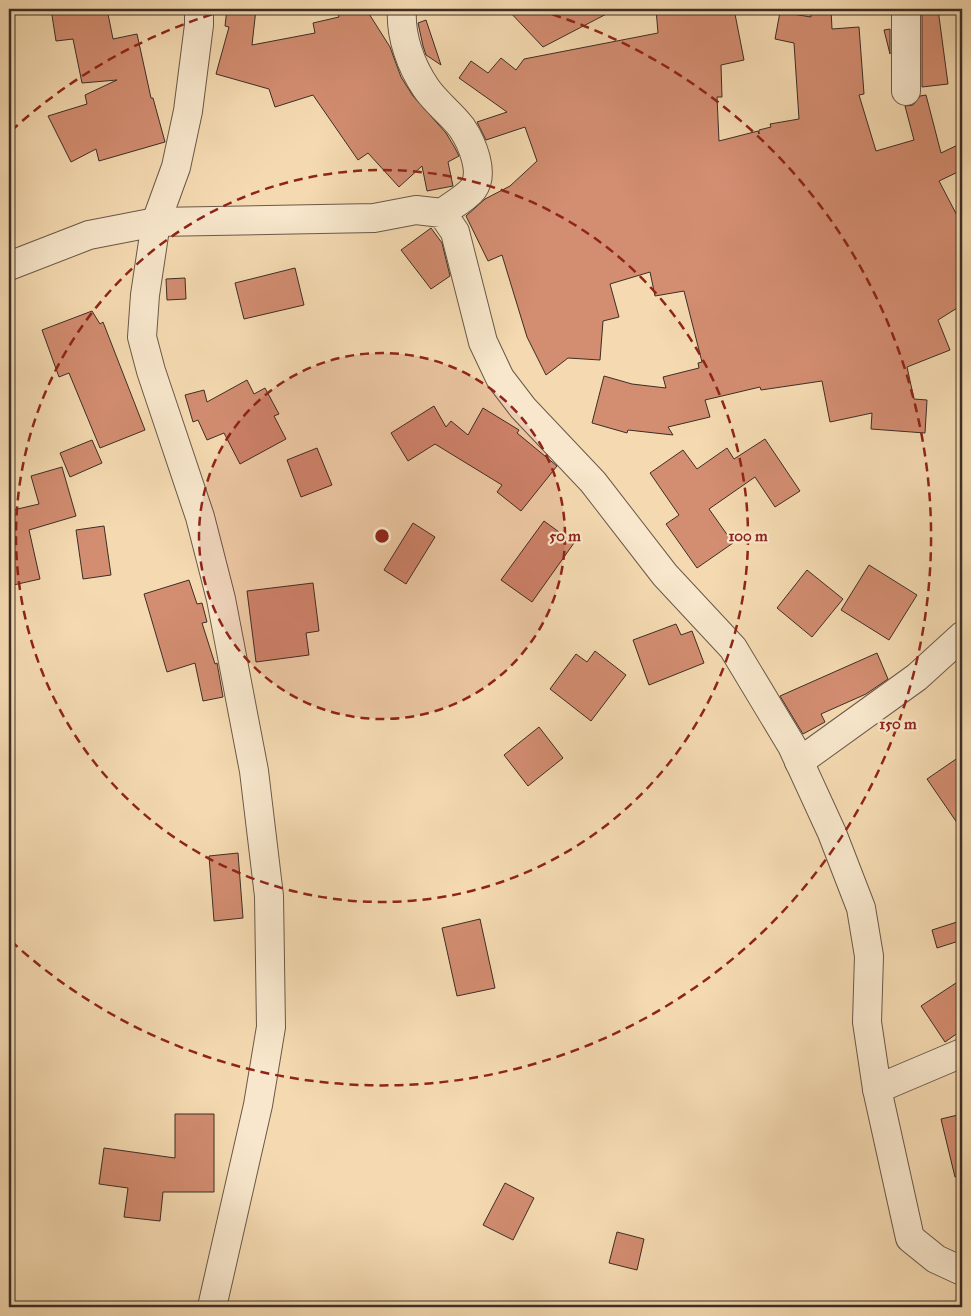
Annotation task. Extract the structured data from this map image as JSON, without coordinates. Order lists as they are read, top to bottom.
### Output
{
  "rings": ["50 m", "100 m", "150 m"]
}
